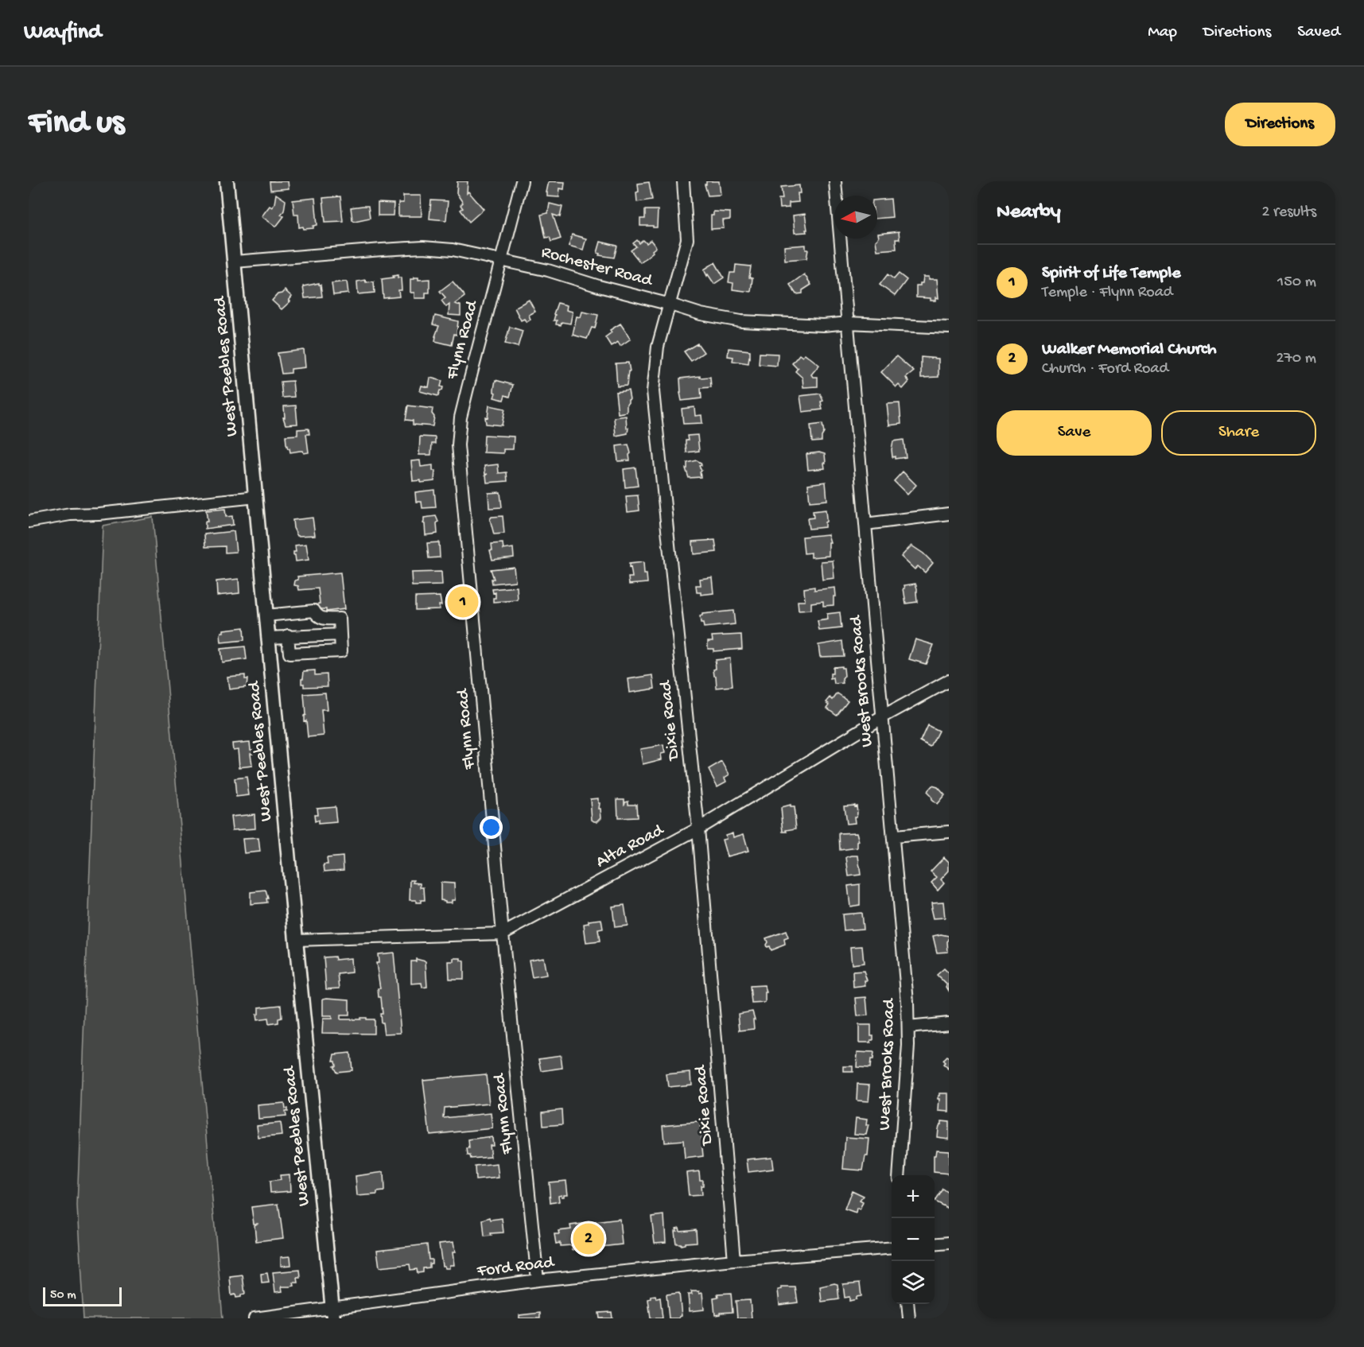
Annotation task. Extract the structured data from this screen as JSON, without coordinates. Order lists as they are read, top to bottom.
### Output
{
  "streets": {
    "main road": ["West Peebles Road"],
    "street": [
      "Rochester Road",
      "Flynn Road",
      "West Brooks Road",
      "Dixie Road",
      "Alta Road",
      "Ford Road"
    ]
  },
  "crossings": [
    ["Rochester Road", "Flynn Road"],
    ["Rochester Road", "West Peebles Road"],
    ["Rochester Road", "West Brooks Road"],
    ["Rochester Road", "Dixie Road"],
    ["Flynn Road", "Alta Road"],
    ["Flynn Road", "Ford Road"],
    ["West Peebles Road", "Alta Road"],
    ["West Peebles Road", "Ford Road"],
    ["West Brooks Road", "Alta Road"],
    ["Dixie Road", "Alta Road"],
    ["Dixie Road", "Ford Road"]
  ],
  "scale_bar": "50 m",
  "north": "left",
  "page": {
    "header": "Wayfind",
    "nav": ["Map", "Directions", "Saved"],
    "buttons": [
      "Directions",
      ["Save", "Share"]
    ],
    "title": "Find us",
    "heading": ["Nearby", "2 results"],
    "list": [
      {
        "mark": "1",
        "name": "Spirit of Life Temple",
        "note": "Temple · Flynn Road",
        "value": "150 m"
      },
      {
        "mark": "2",
        "name": "Walker Memorial Church",
        "note": "Church · Ford Road",
        "value": "270 m"
      }
    ],
    "pins": ["1", "2"],
    "map_buttons": ["+", "−"],
    "scale": "50 m"
  }
}
